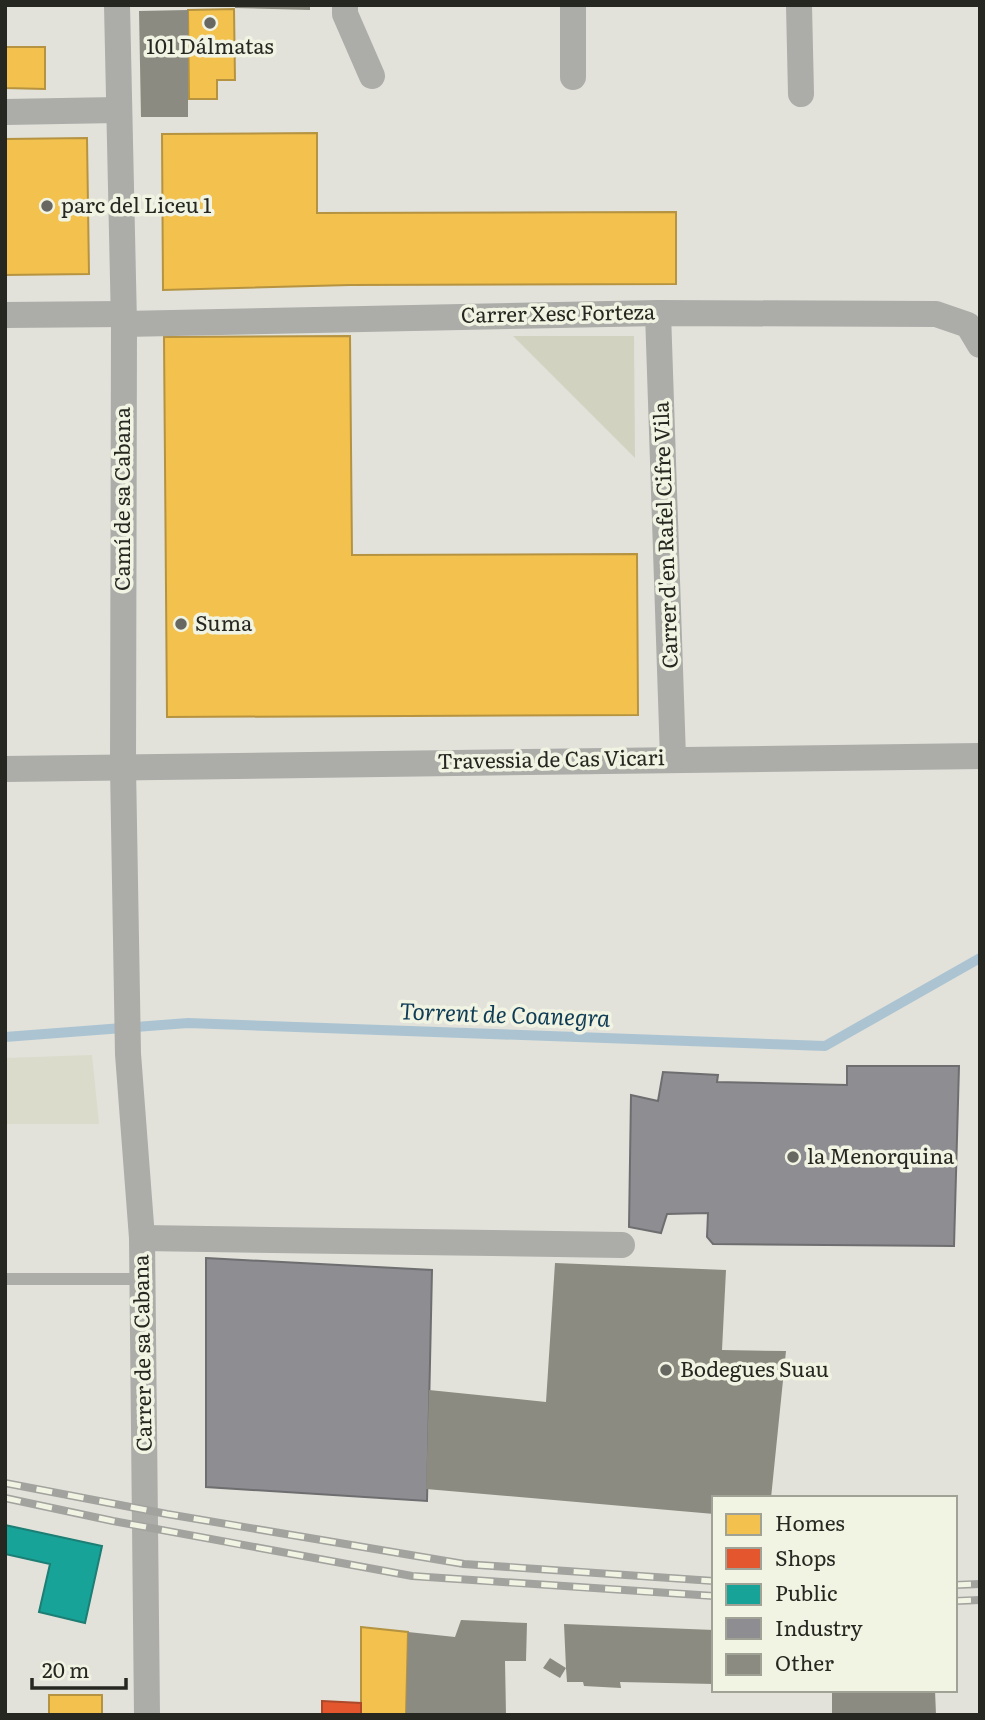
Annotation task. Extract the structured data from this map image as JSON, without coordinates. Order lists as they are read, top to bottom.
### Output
{
  "streets": {
    "street": [
      "Carrer Xesc Forteza",
      "Camí de sa Cabana",
      "Carrer d'en Rafel Cifre Vila",
      "Travessia de Cas Vicari",
      "Carrer de sa Cabana"
    ]
  },
  "crossings": [
    ["Carrer Xesc Forteza", "Camí de sa Cabana"],
    ["Carrer Xesc Forteza", "Carrer d'en Rafel Cifre Vila"],
    ["Camí de sa Cabana", "Travessia de Cas Vicari"],
    ["Camí de sa Cabana", "Carrer de sa Cabana"],
    ["Carrer d'en Rafel Cifre Vila", "Travessia de Cas Vicari"]
  ],
  "water": ["Torrent de Coanegra"],
  "places": [
    "101 Dálmatas",
    "parc del Liceu 1",
    "Suma",
    "la Menorquina",
    "Bodegues Suau"
  ],
  "legend": [
    "Homes",
    "Shops",
    "Public",
    "Industry",
    "Other"
  ],
  "scale_bar": "20 m"
}
